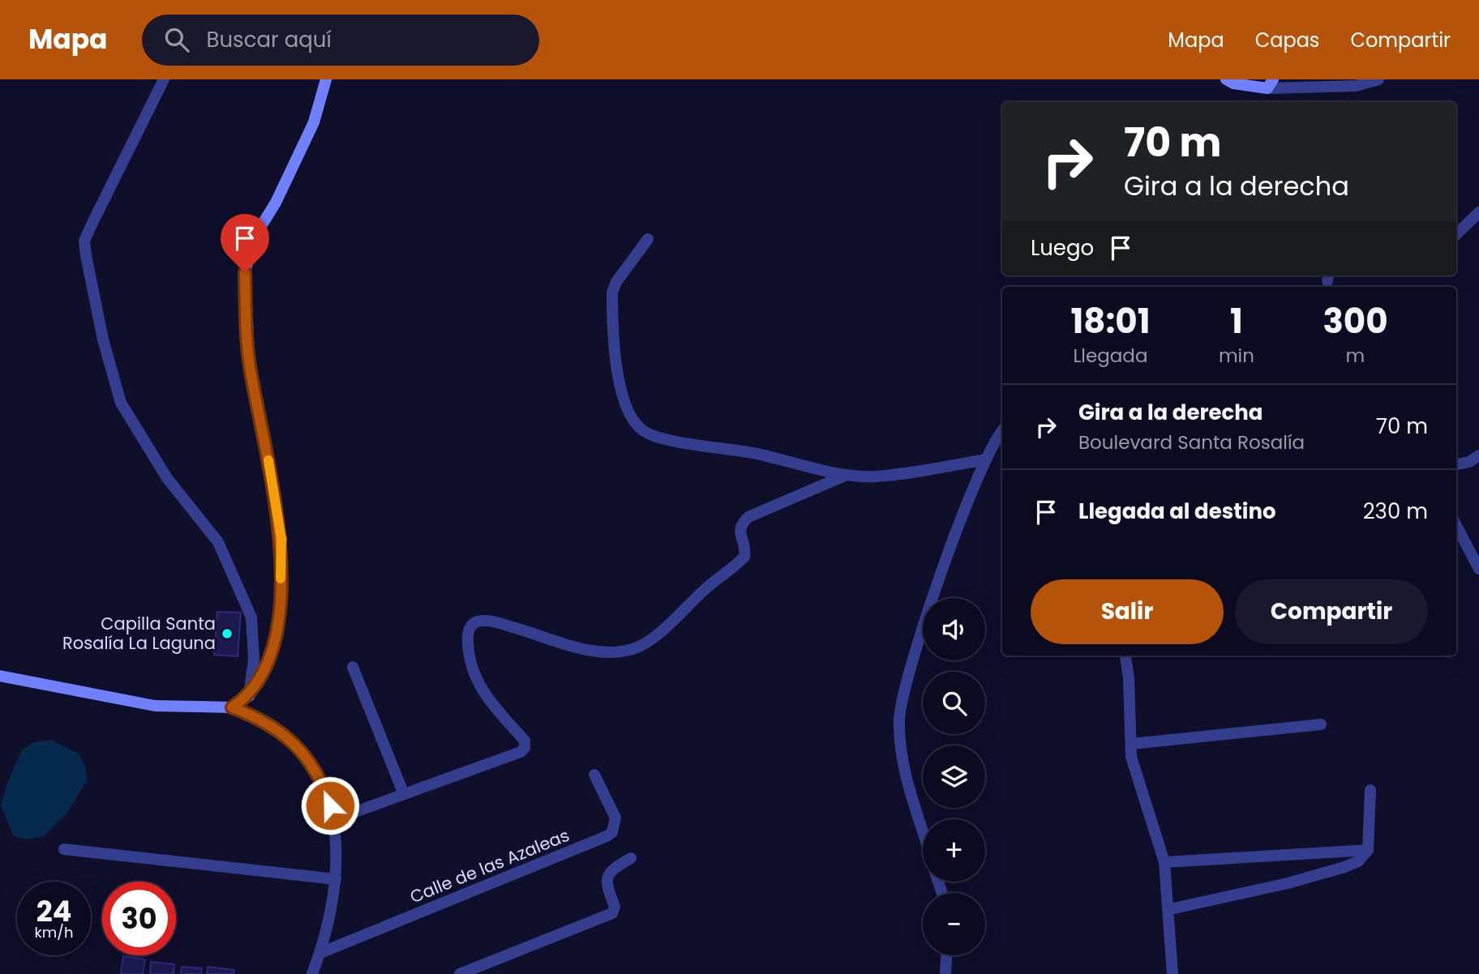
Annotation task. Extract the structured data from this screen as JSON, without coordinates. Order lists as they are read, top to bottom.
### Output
{
  "streets": {
    "street": ["Calle de las Azaleas"]
  },
  "places": ["Capilla Santa Rosalía La Laguna"],
  "page": {
    "header": "Mapa",
    "search": "Buscar aquí",
    "nav": ["Mapa", "Capas", "Compartir"],
    "turn": ["70 m", "Gira a la derecha"],
    "then": "Luego",
    "eta": [
      "18:01",
      "Llegada",
      "1",
      "min",
      "300",
      "m"
    ],
    "list": [
      {
        "name": "Gira a la derecha",
        "note": "Boulevard Santa Rosalía",
        "value": "70 m"
      },
      {
        "name": "Llegada al destino",
        "value": "230 m"
      }
    ],
    "buttons": ["Salir", "Compartir"],
    "map_buttons": ["+", "−"],
    "speed": "24 km/h",
    "limit": "30"
  }
}
